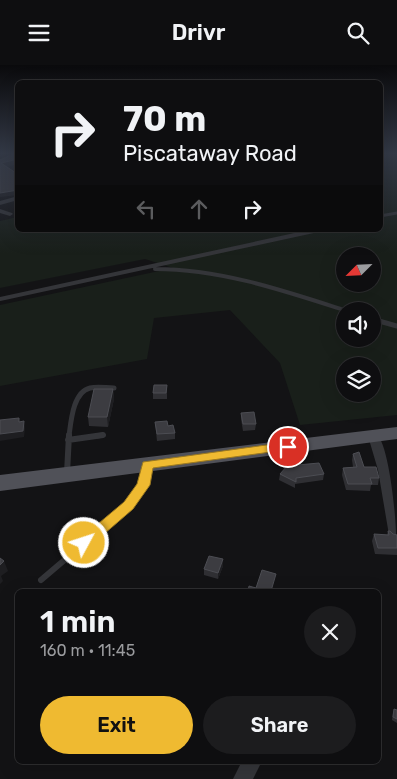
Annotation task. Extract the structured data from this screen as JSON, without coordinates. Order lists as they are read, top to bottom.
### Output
{
  "north": "bottom left",
  "page": {
    "header": "Drivr",
    "turn": ["70 m", "Piscataway Road"],
    "heading": ["1 min", "160 m · 11:45"],
    "buttons": ["Exit", "Share"]
  }
}
